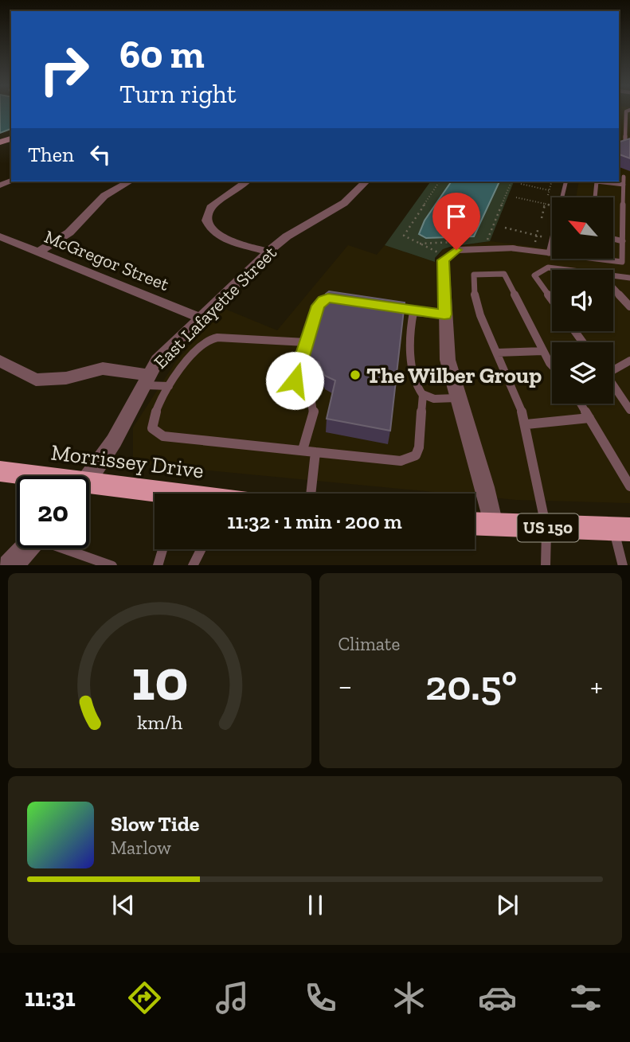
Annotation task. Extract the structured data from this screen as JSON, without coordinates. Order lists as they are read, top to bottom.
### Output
{
  "streets": {
    "main road": ["Morrissey Drive", "US 150"],
    "street": ["McGregor Street", "East Lafayette Street"]
  },
  "crossings": [
    ["McGregor Street", "East Lafayette Street"]
  ],
  "places": ["The Wilber Group"],
  "north": "top left",
  "page": {
    "turn": ["60 m", "Turn right"],
    "then": "Then",
    "limit": "20",
    "trip": "11:32 · 1 min · 200 m",
    "tile": "Climate",
    "heat": ["−", "20.5°", "+"],
    "song": ["Slow Tide", "Marlow"],
    "tabs": "11:31",
    "gauge": ["10", "km/h"]
  }
}
